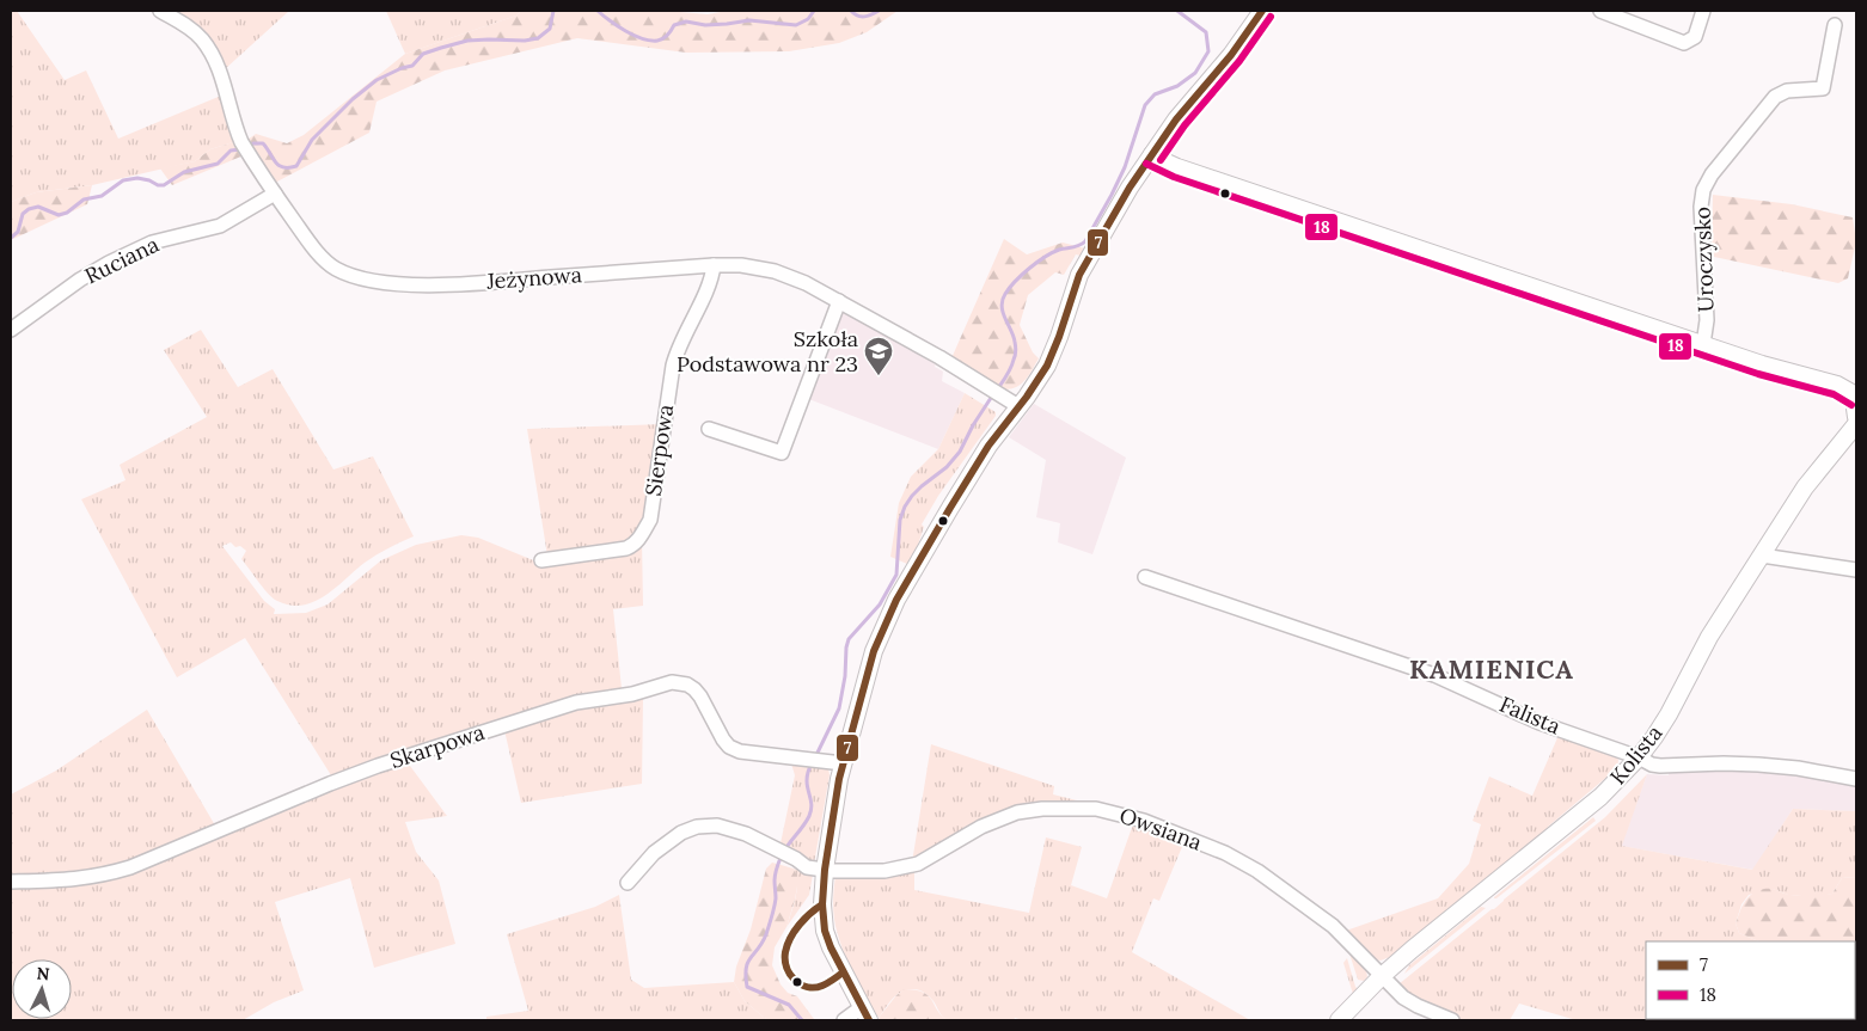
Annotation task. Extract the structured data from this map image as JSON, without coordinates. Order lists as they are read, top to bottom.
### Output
{
  "streets": {
    "street": [
      "Uroczysko",
      "Ruciana",
      "Jeżynowa",
      "Sierpowa",
      "Falista",
      "Skarpowa",
      "Kolista",
      "Owsiana"
    ]
  },
  "crossings": [
    ["Ruciana", "Jeżynowa"],
    ["Jeżynowa", "Sierpowa"],
    ["Falista", "Kolista"],
    ["Kolista", "Owsiana"]
  ],
  "districts": ["KAMIENICA"],
  "places": {
    "school or university": ["Szkoła Podstawowa nr 23"]
  },
  "lines": ["transit line 7", "transit line 18"],
  "legend": ["7", "18"],
  "north": "top"
}
